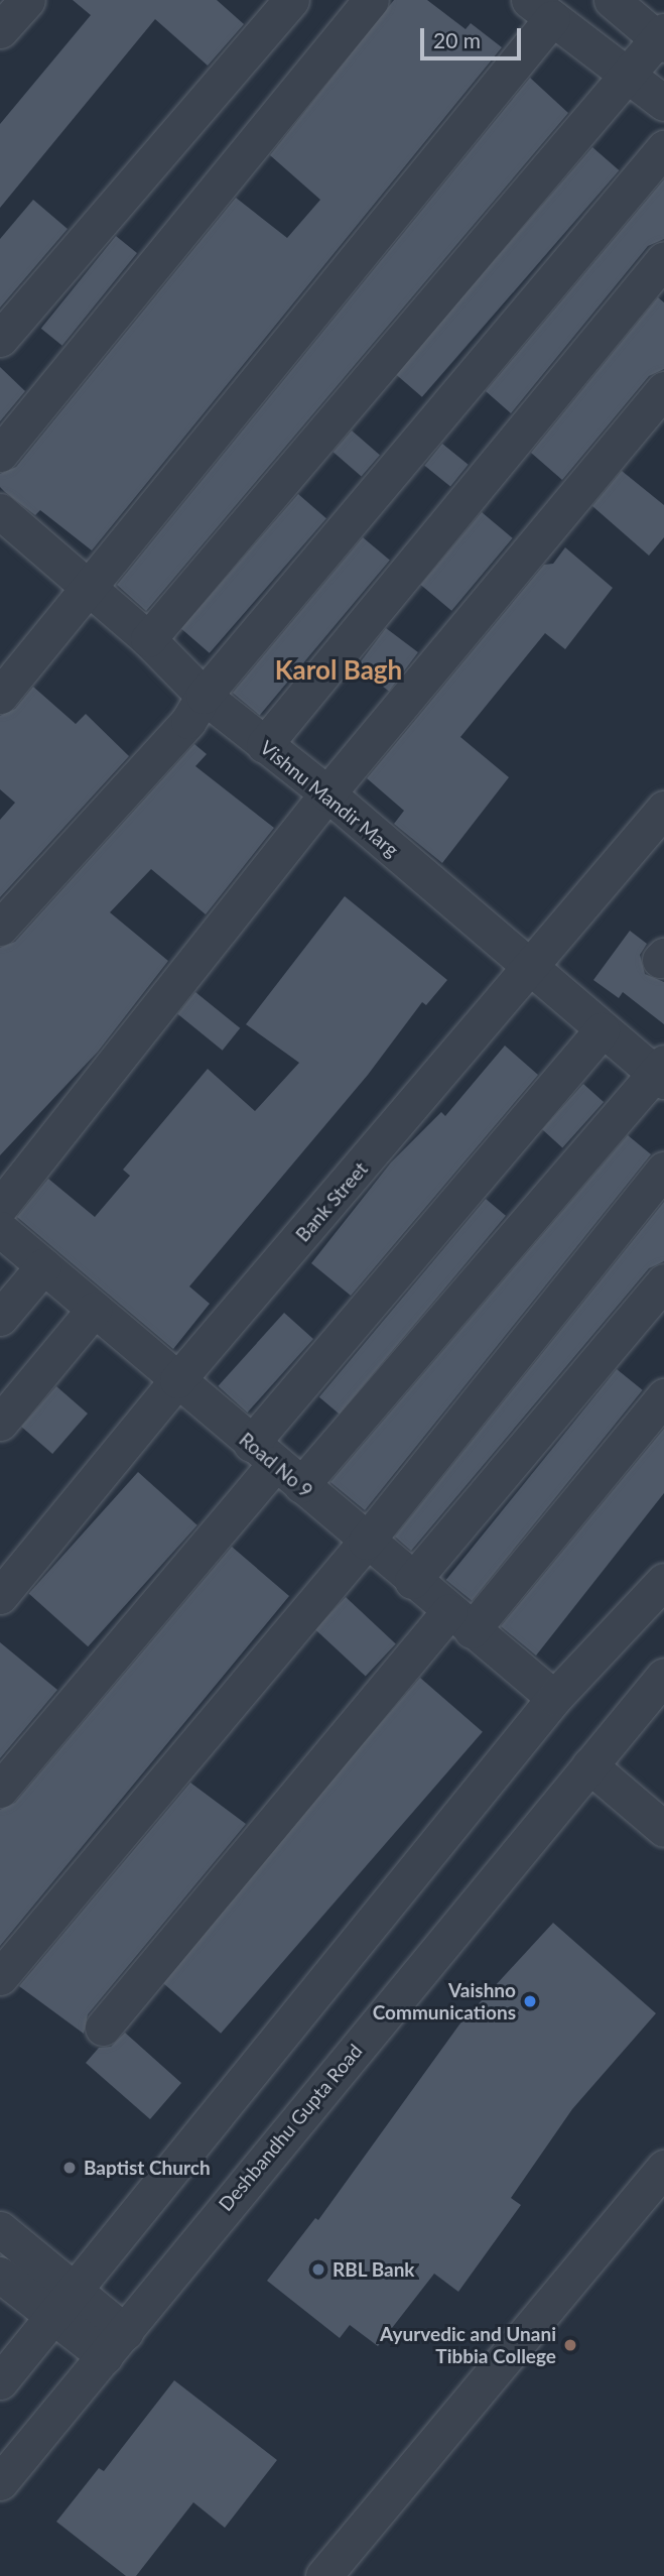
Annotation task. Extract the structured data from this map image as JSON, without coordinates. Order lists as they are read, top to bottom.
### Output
{
  "streets": {
    "street": [
      "Vishnu Mandir Marg",
      "Bank Street",
      "Road No 9",
      "Deshbandhu Gupta Road"
    ]
  },
  "crossings": [
    ["Vishnu Mandir Marg", "Bank Street"],
    ["Bank Street", "Road No 9"]
  ],
  "districts": ["Karol Bagh"],
  "places": [
    "Vaishno Communications",
    "Baptist Church",
    "RBL Bank",
    "Ayurvedic and Unani Tibbia College"
  ],
  "scale_bar": "20 m"
}
